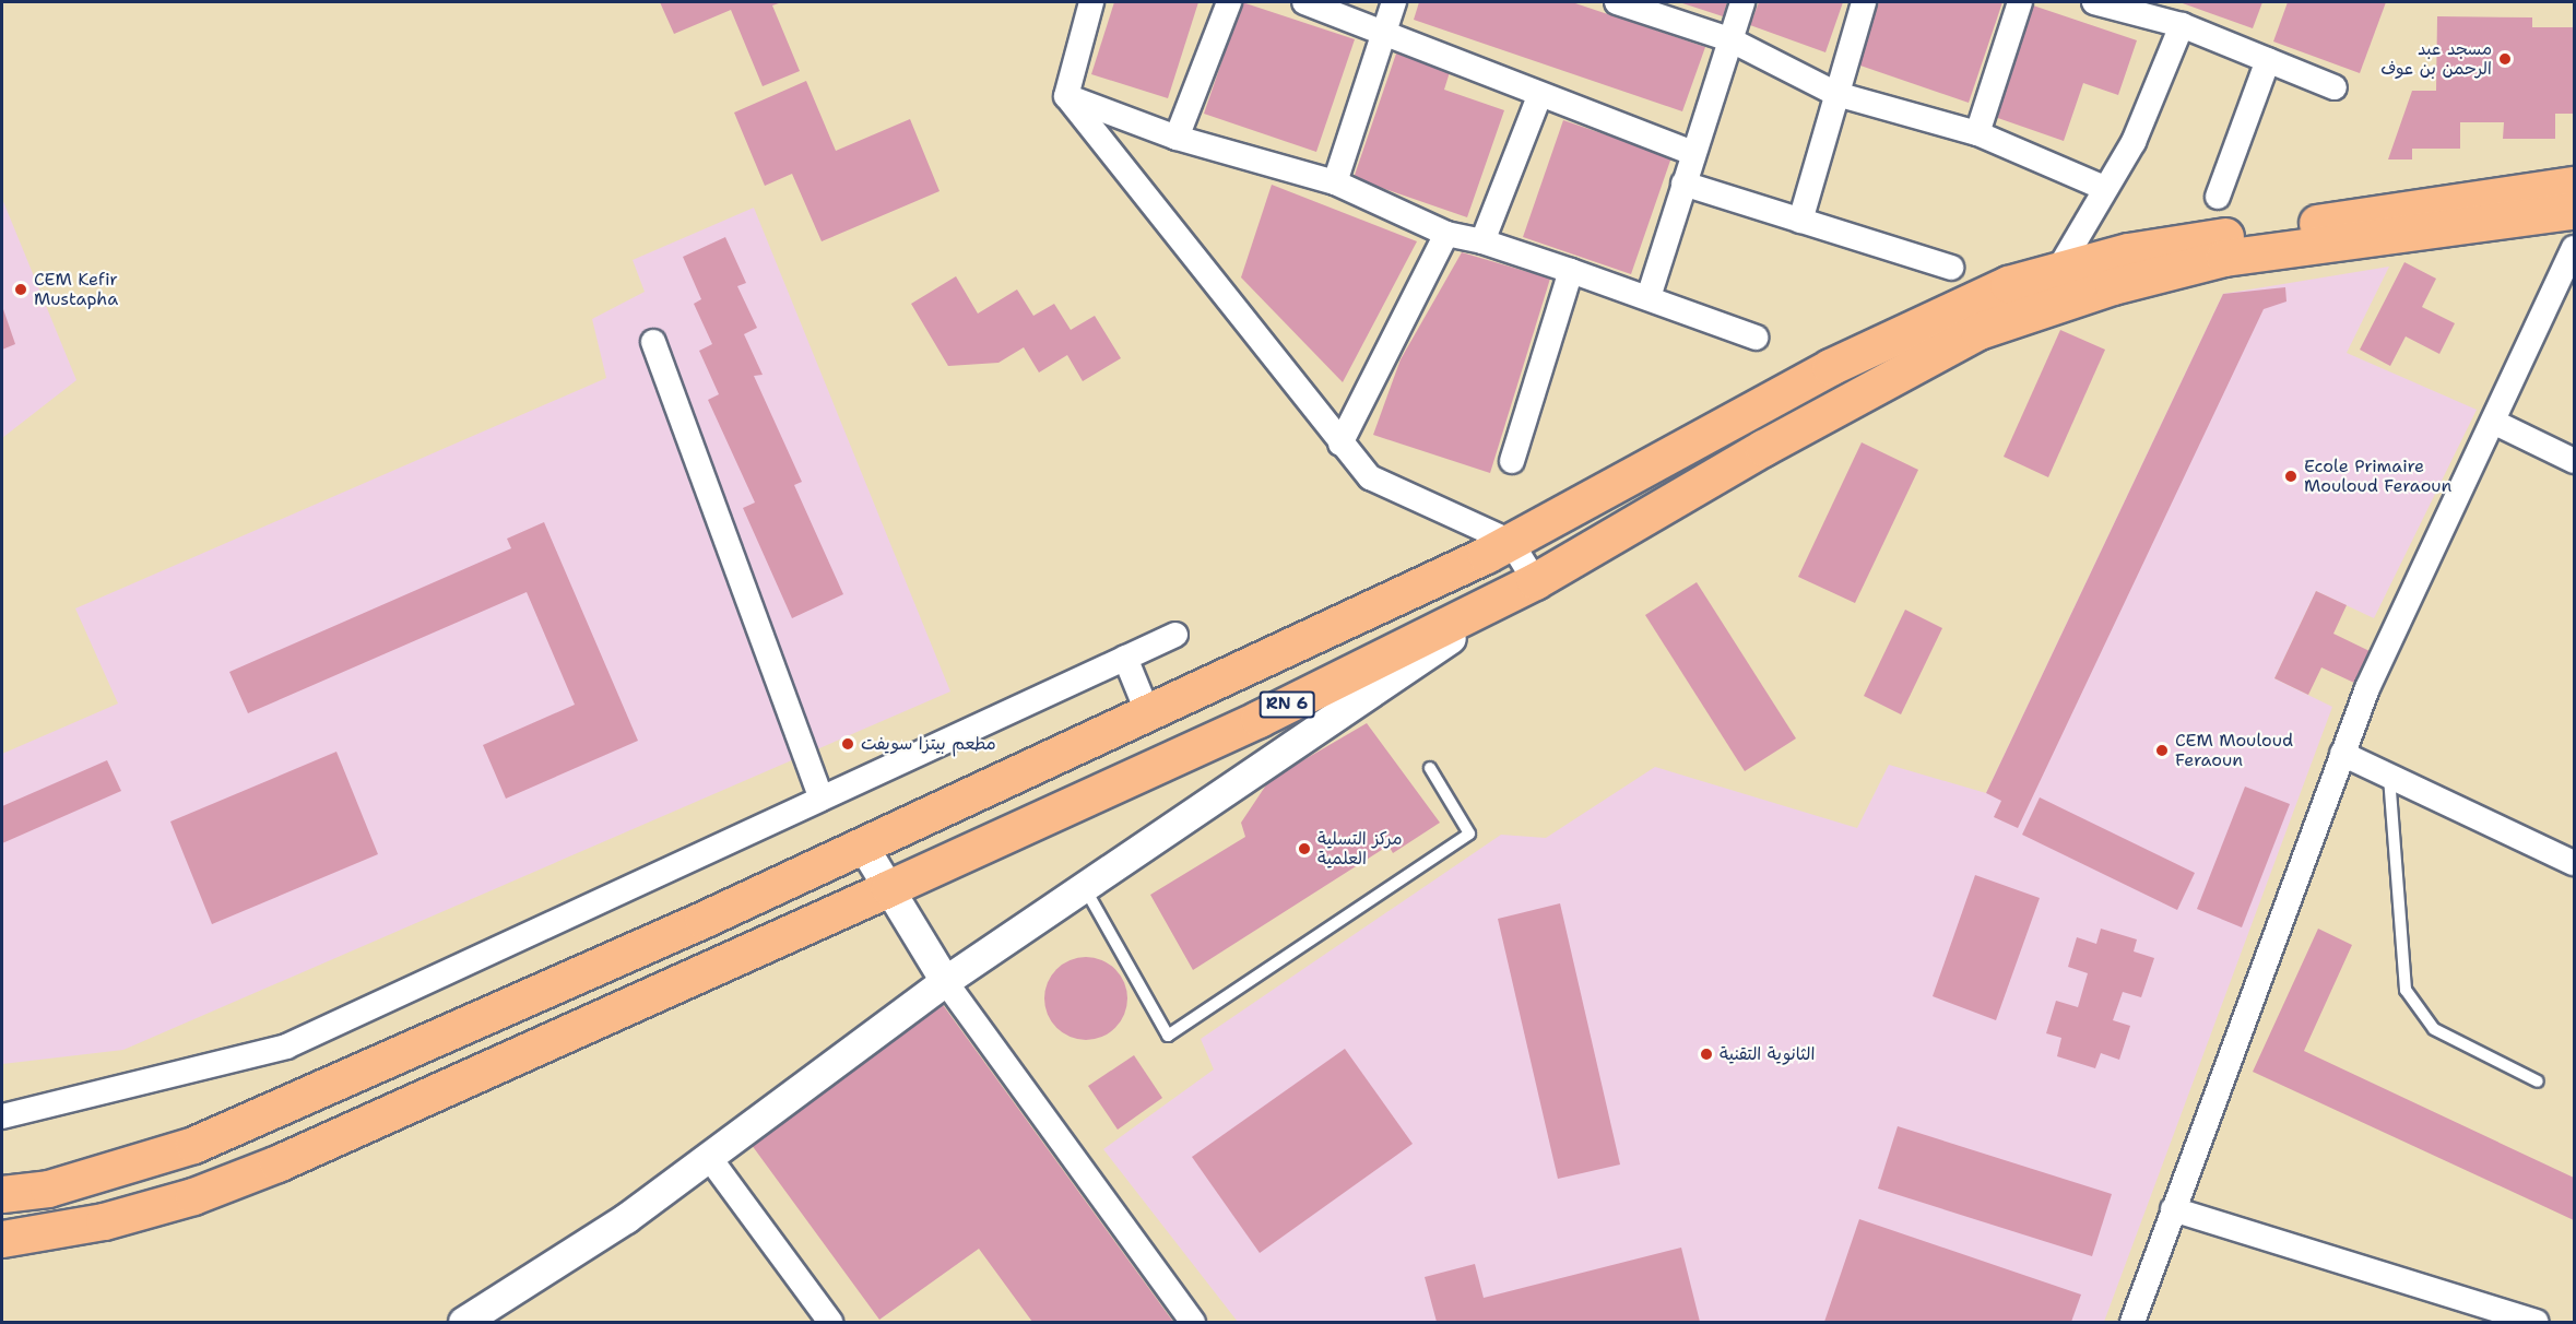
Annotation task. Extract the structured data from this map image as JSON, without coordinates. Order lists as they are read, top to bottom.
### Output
{
  "streets": {
    "main road": ["RN 6"]
  },
  "places": [
    "مسجد عبد الرحمن بن عوف",
    "CEM Kefir Mustapha",
    "Ecole Primaire Mouloud Feraoun",
    "مطعم بيتزا سويفت",
    "CEM Mouloud Feraoun",
    "مركز التسلية العلمية",
    "الثانوية التقنية"
  ]
}
